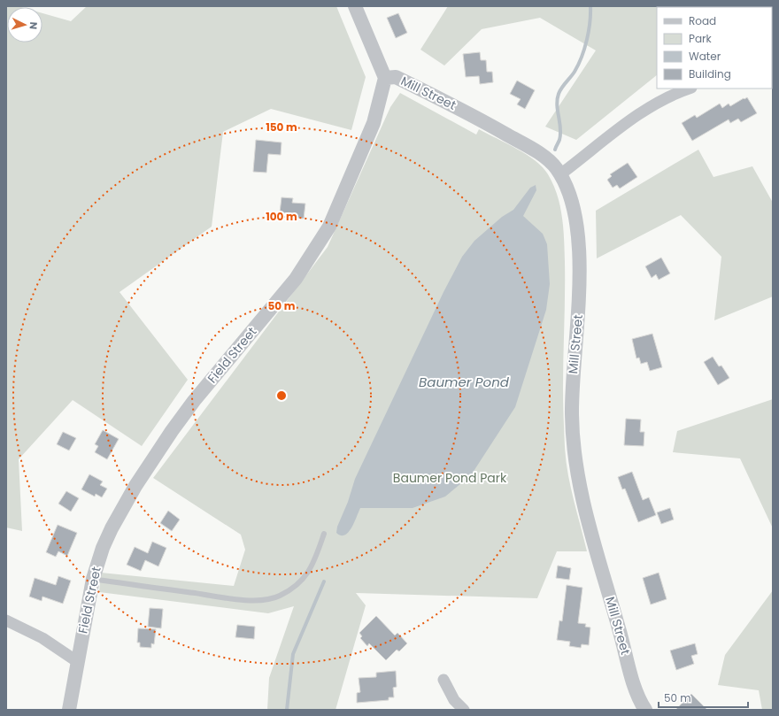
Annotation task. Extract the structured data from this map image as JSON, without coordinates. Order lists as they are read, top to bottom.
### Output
{
  "streets": {
    "street": ["Mill Street", "Field Street"]
  },
  "crossings": [
    ["Mill Street", "Field Street"]
  ],
  "water": ["Baumer Pond"],
  "parks": ["Baumer Pond Park"],
  "legend": [
    "Road",
    "Park",
    "Water",
    "Building"
  ],
  "scale_bar": "50 m",
  "north": "right",
  "rings": ["150 m", "100 m", "50 m"]
}
